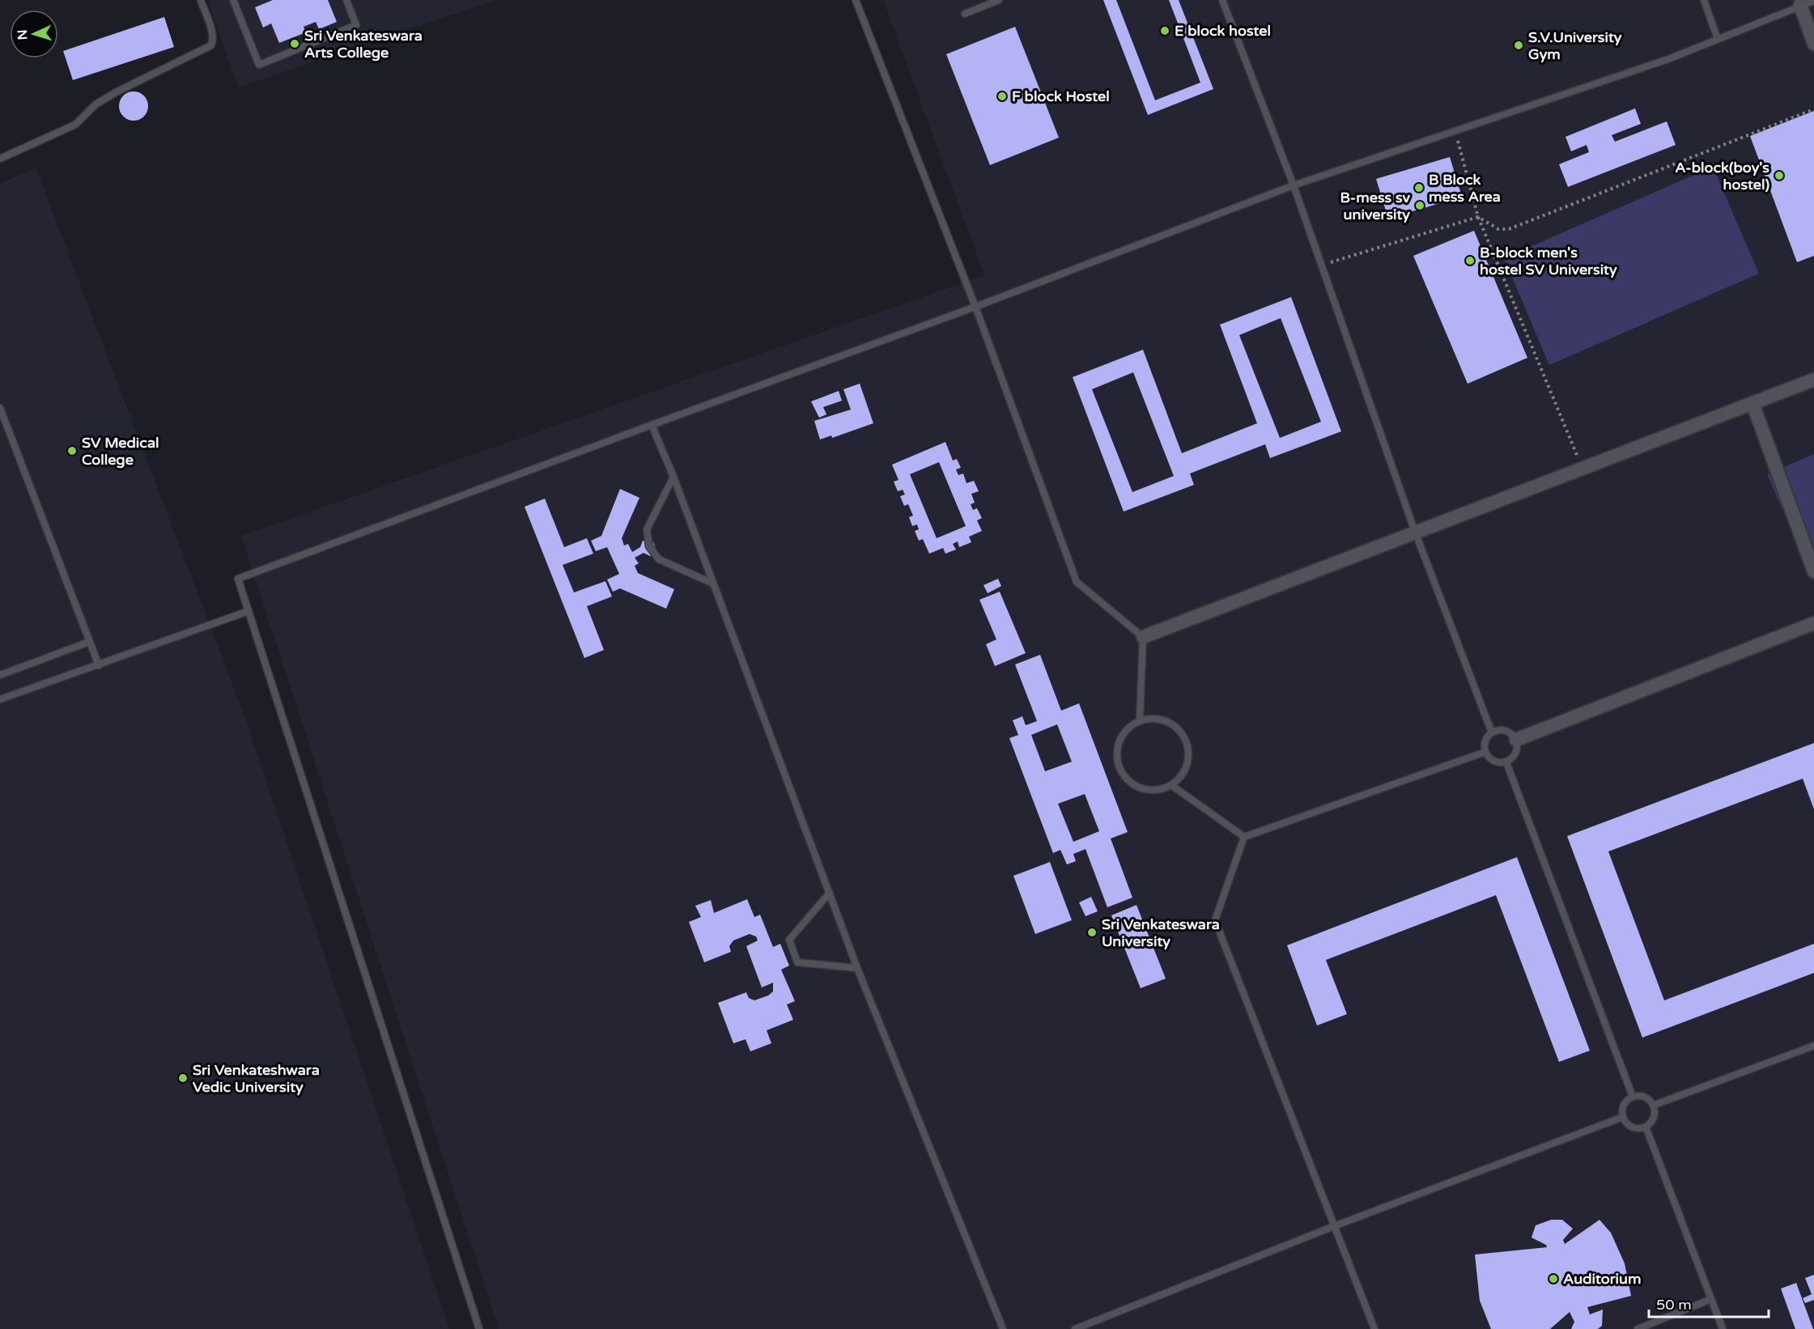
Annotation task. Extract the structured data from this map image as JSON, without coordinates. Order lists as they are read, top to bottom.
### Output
{
  "places": [
    "E block hostel",
    "Sri Venkateswara Arts College",
    "S.V.University Gym",
    "F block Hostel",
    "A-block(boy's hostel)",
    "B Block mess Area",
    "B-mess sv university",
    "B-block men's hostel SV University",
    "SV Medical College",
    "Sri Venkateswara University",
    "Sri Venkateshwara Vedic University",
    "Auditorium"
  ],
  "scale_bar": "50 m",
  "north": "left"
}
